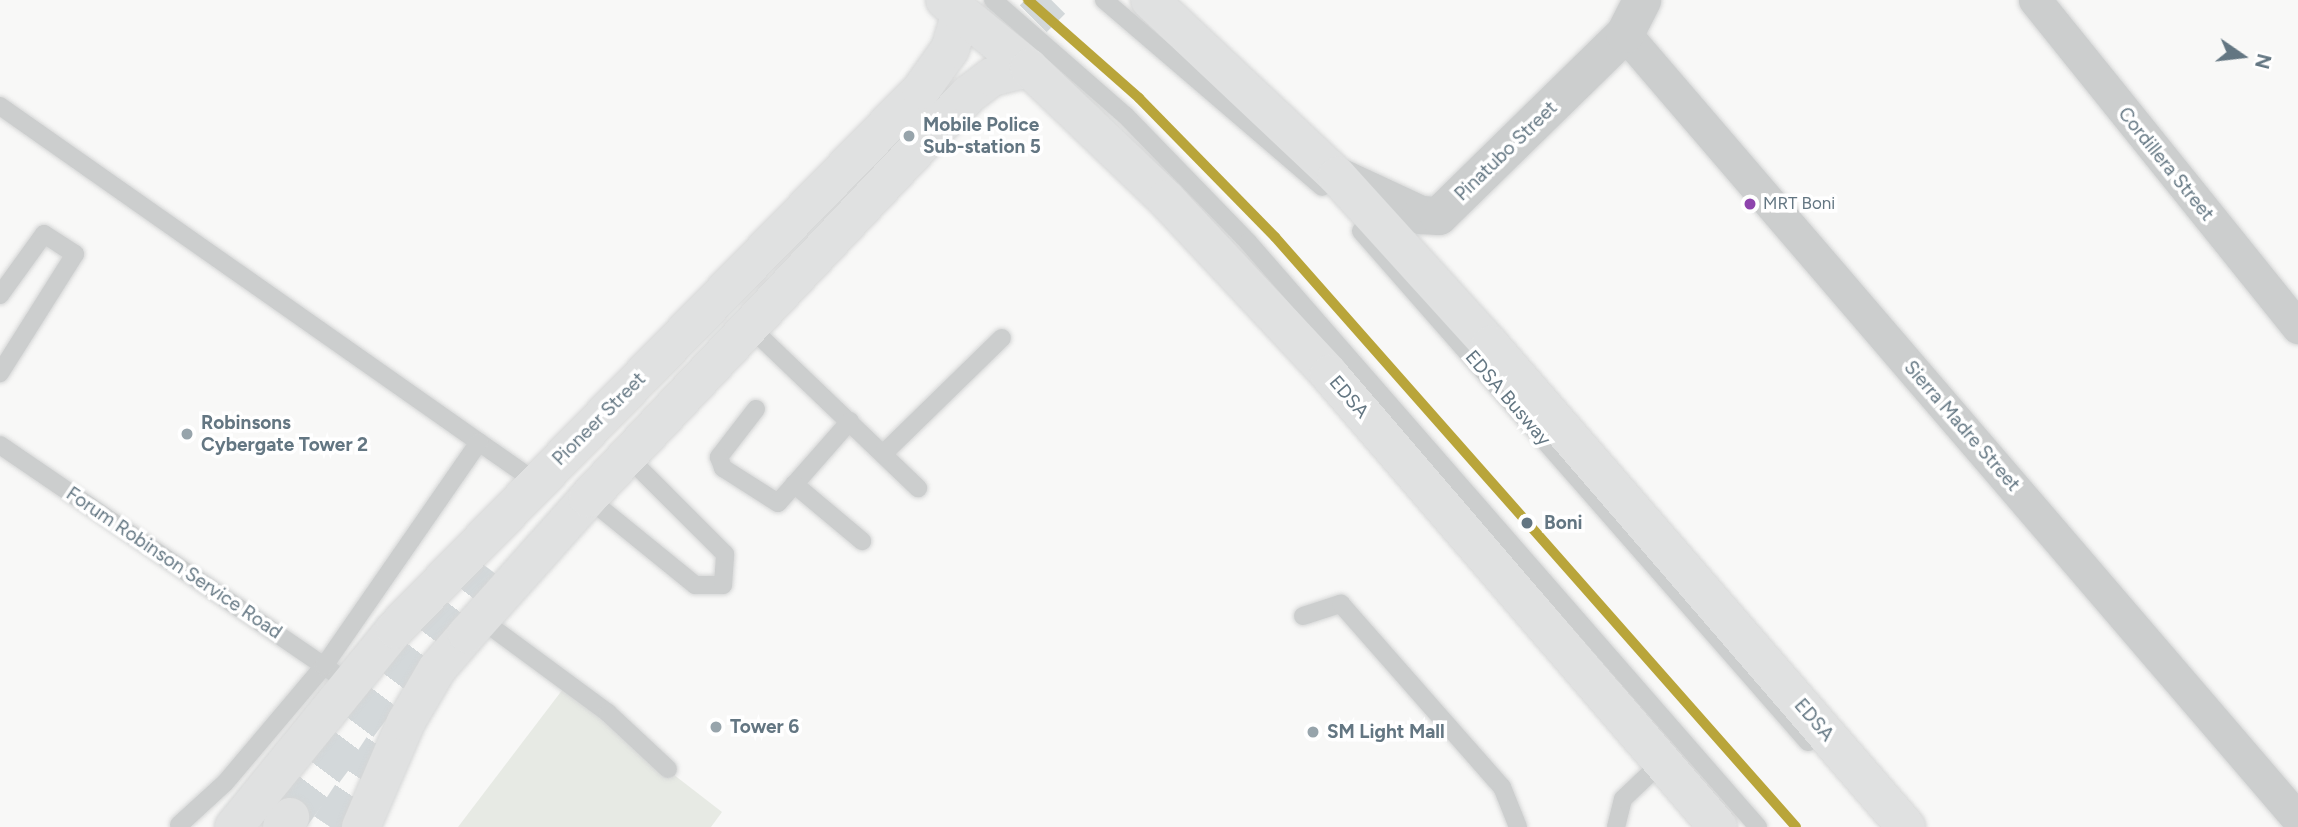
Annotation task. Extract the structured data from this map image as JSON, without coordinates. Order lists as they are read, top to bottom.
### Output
{
  "streets": {
    "main road": ["EDSA", "Pioneer Street"],
    "street": ["Pinatubo Street", "Cordillera Street", "Sierra Madre Street"],
    "lane": ["EDSA Busway", "Forum Robinson Service Road"]
  },
  "crossings": [
    ["Pinatubo Street", "EDSA"],
    ["Pinatubo Street", "Sierra Madre Street"],
    ["EDSA", "Pioneer Street"],
    ["Pioneer Street", "Forum Robinson Service Road"]
  ],
  "places": [
    "Mobile Police Sub-station 5",
    "MRT Boni",
    "Robinsons Cybergate Tower 2",
    "Boni",
    "Tower 6",
    "SM Light Mall"
  ],
  "north": "right"
}
